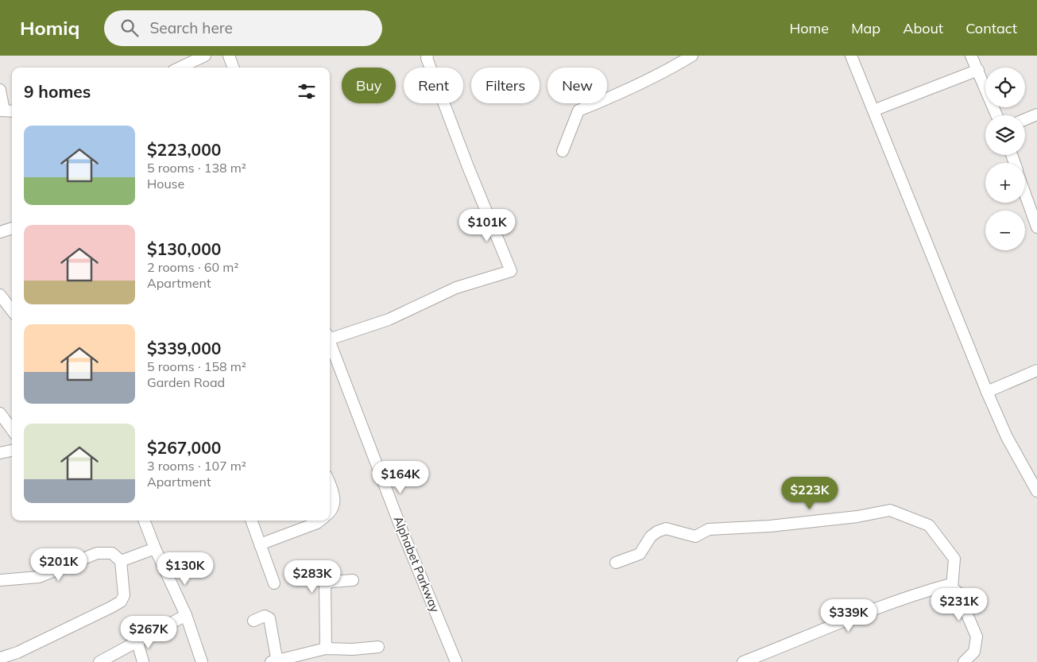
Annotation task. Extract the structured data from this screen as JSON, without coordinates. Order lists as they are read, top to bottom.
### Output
{
  "streets": {
    "street": ["Alphabet Parkway"]
  },
  "page": {
    "header": "Homiq",
    "search": "Search here",
    "nav": [
      "Home",
      "Map",
      "About",
      "Contact"
    ],
    "map_buttons": ["+", "−"],
    "chip": [
      "Buy",
      "Rent",
      "Filters",
      "New"
    ],
    "heading": "9 homes",
    "list": [
      {
        "name": "$223,000",
        "note": "5 rooms · 138 m² · House"
      },
      {
        "name": "$130,000",
        "note": "2 rooms · 60 m² · Apartment"
      },
      {
        "name": "$339,000",
        "note": "5 rooms · 158 m² · Garden Road"
      },
      {
        "name": "$267,000",
        "note": "3 rooms · 107 m² · Apartment"
      }
    ],
    "price": [
      "$101K",
      "$164K",
      "$223K",
      "$201K",
      "$130K",
      "$283K",
      "$231K",
      "$339K",
      "$267K"
    ]
  }
}
